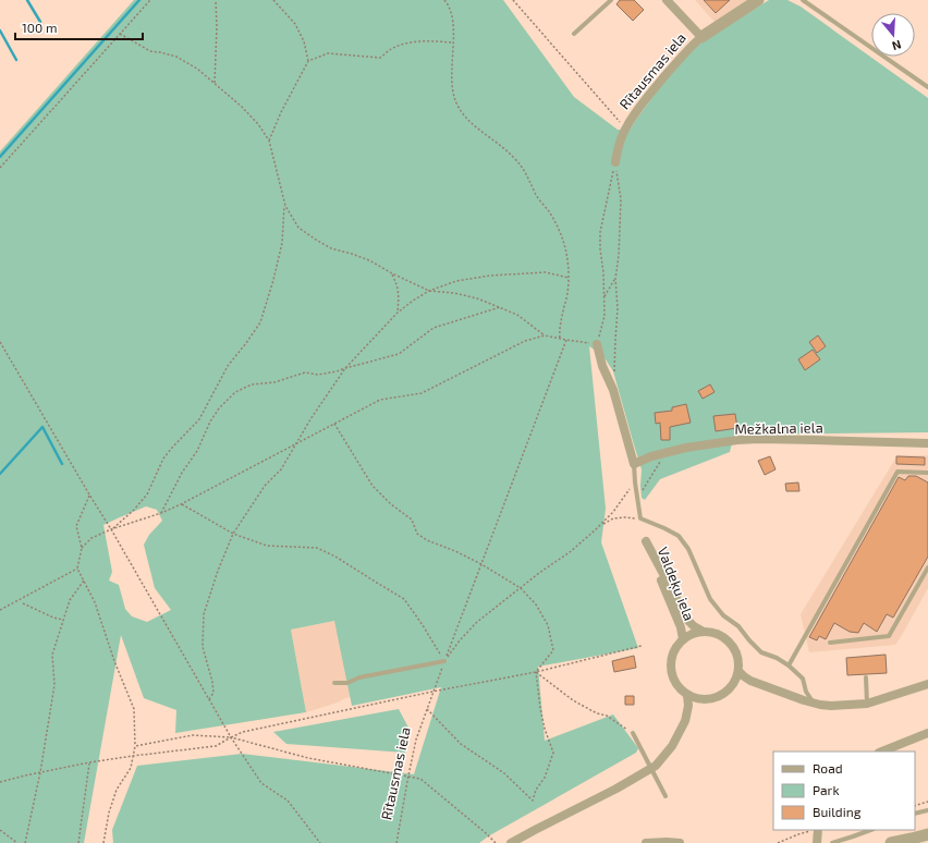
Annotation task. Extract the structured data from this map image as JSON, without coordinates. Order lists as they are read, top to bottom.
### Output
{
  "streets": {
    "street": ["Rītausmas iela", "Mežkalna iela", "Valdeķu iela"]
  },
  "legend": ["Road", "Park", "Building"],
  "scale_bar": "100 m",
  "north": "bottom"
}
